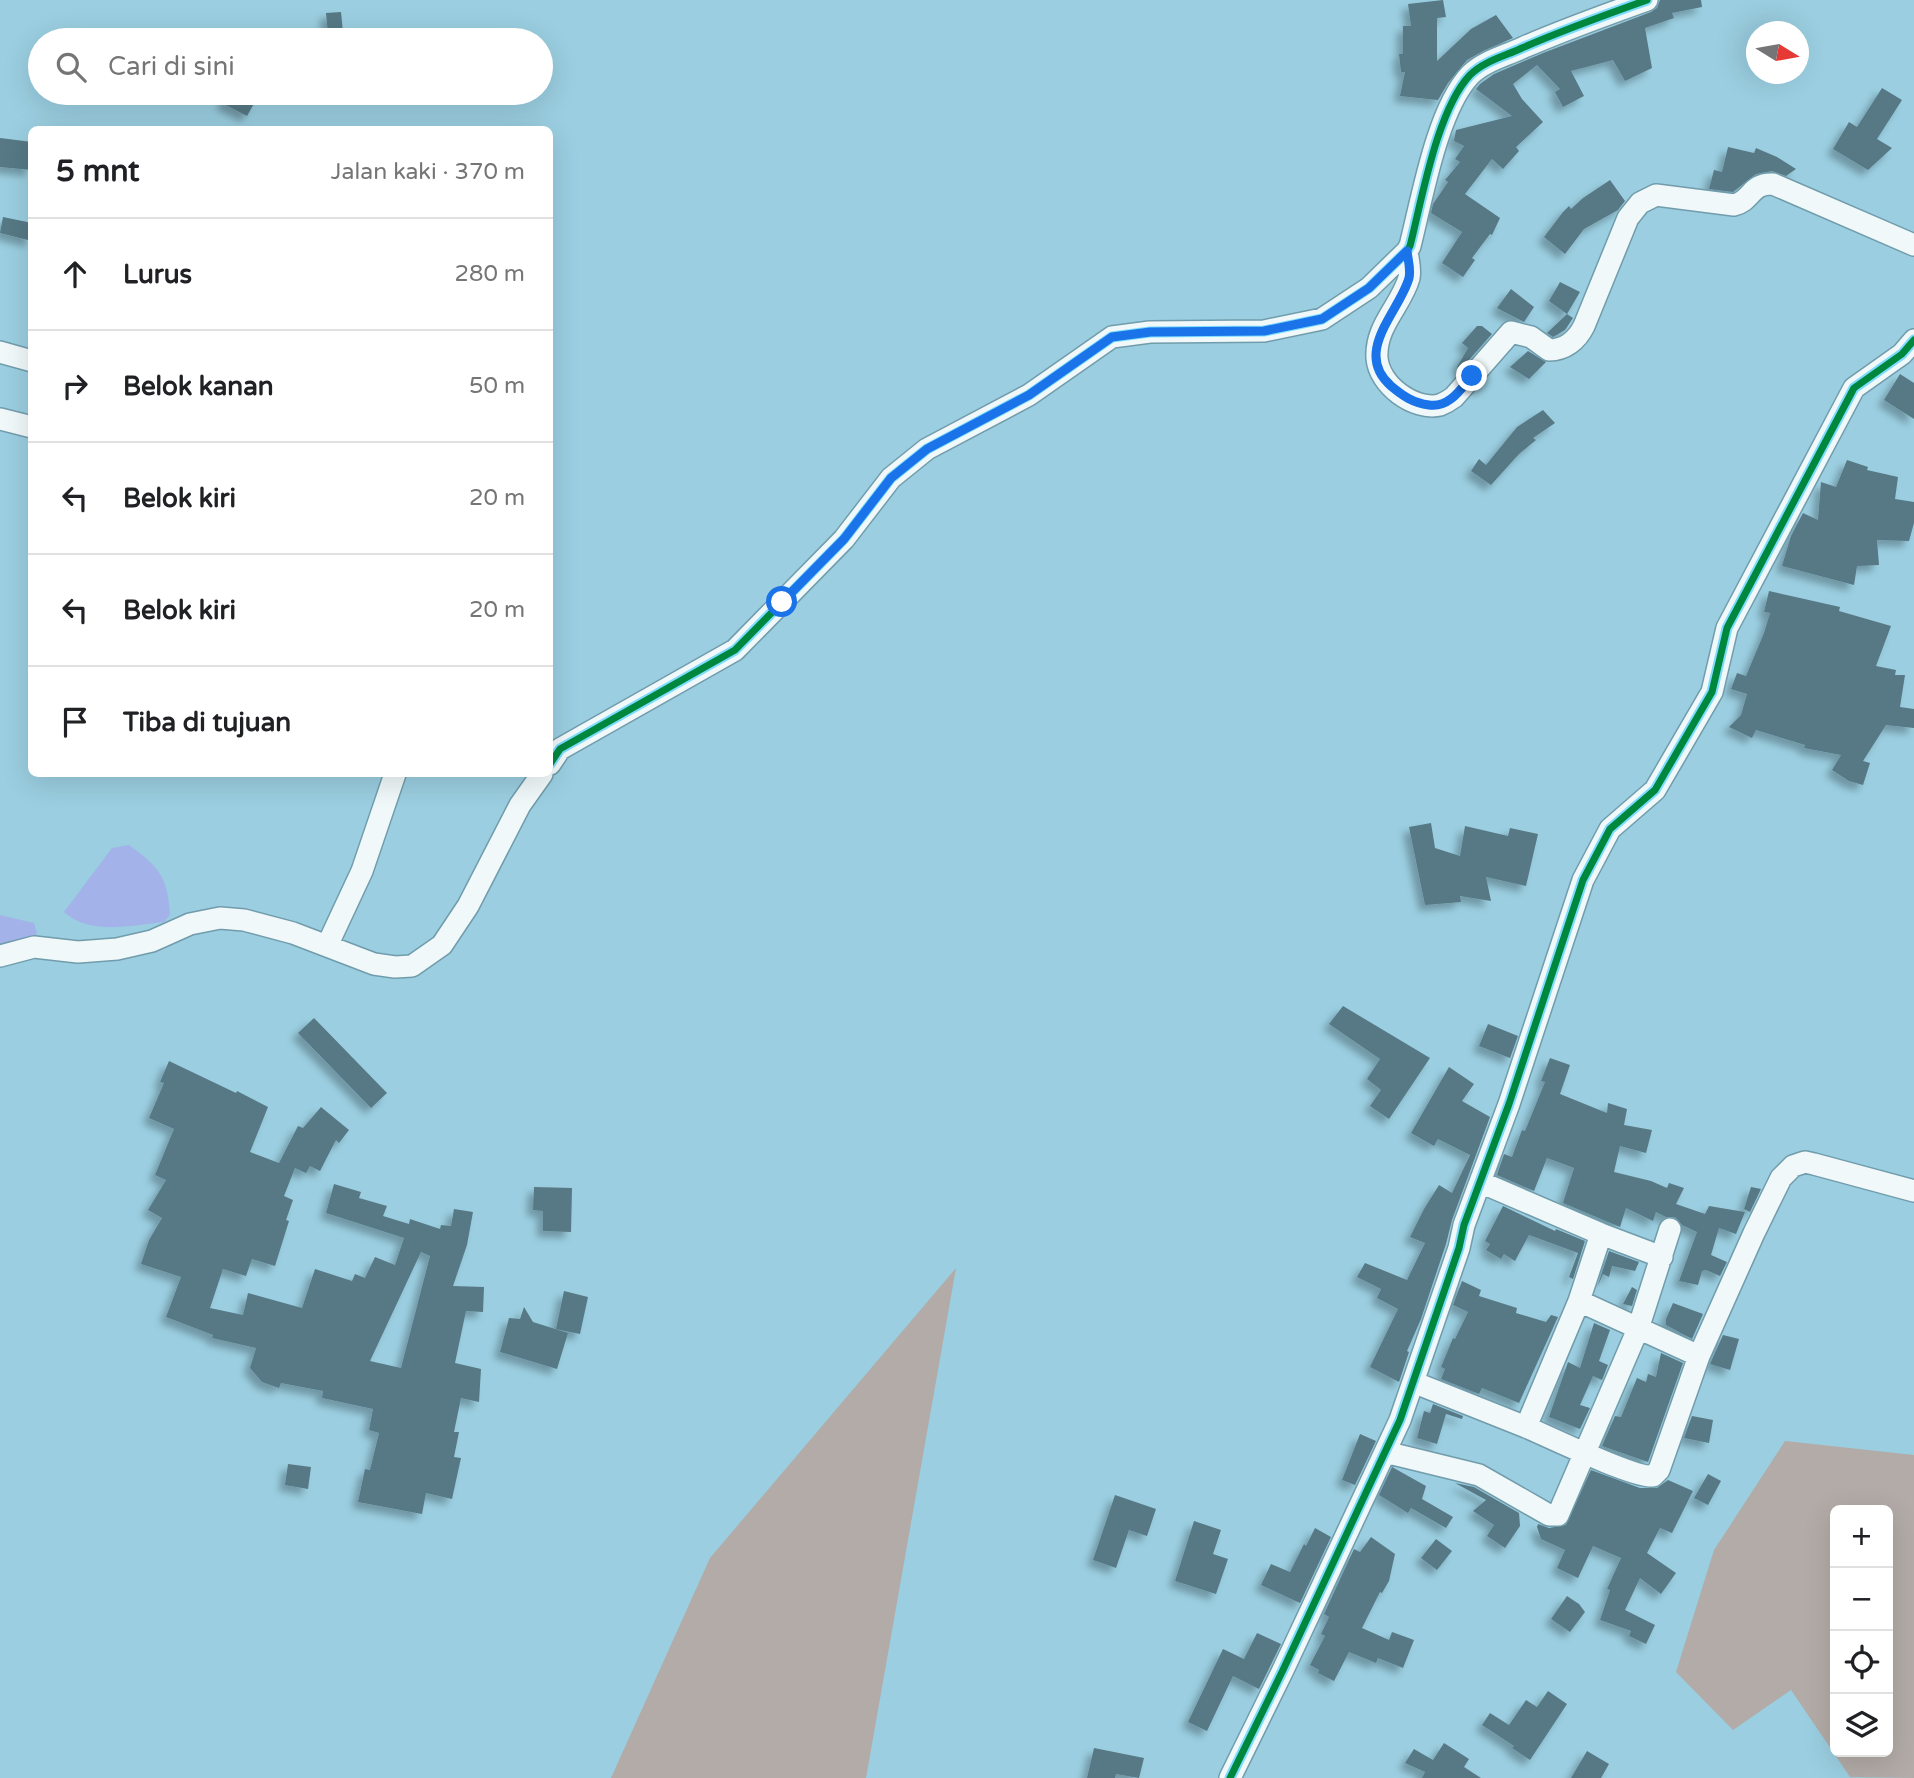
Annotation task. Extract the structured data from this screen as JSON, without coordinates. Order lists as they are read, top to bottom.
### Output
{
  "north": "right",
  "page": {
    "search": "Cari di sini",
    "heading": ["5 mnt", "Jalan kaki · 370 m"],
    "list": [
      ["Lurus", "280 m"],
      ["Belok kanan", "50 m"],
      ["Belok kiri", "20 m"],
      ["Belok kiri", "20 m"],
      "Tiba di tujuan"
    ],
    "map_buttons": ["+", "−"]
  }
}
